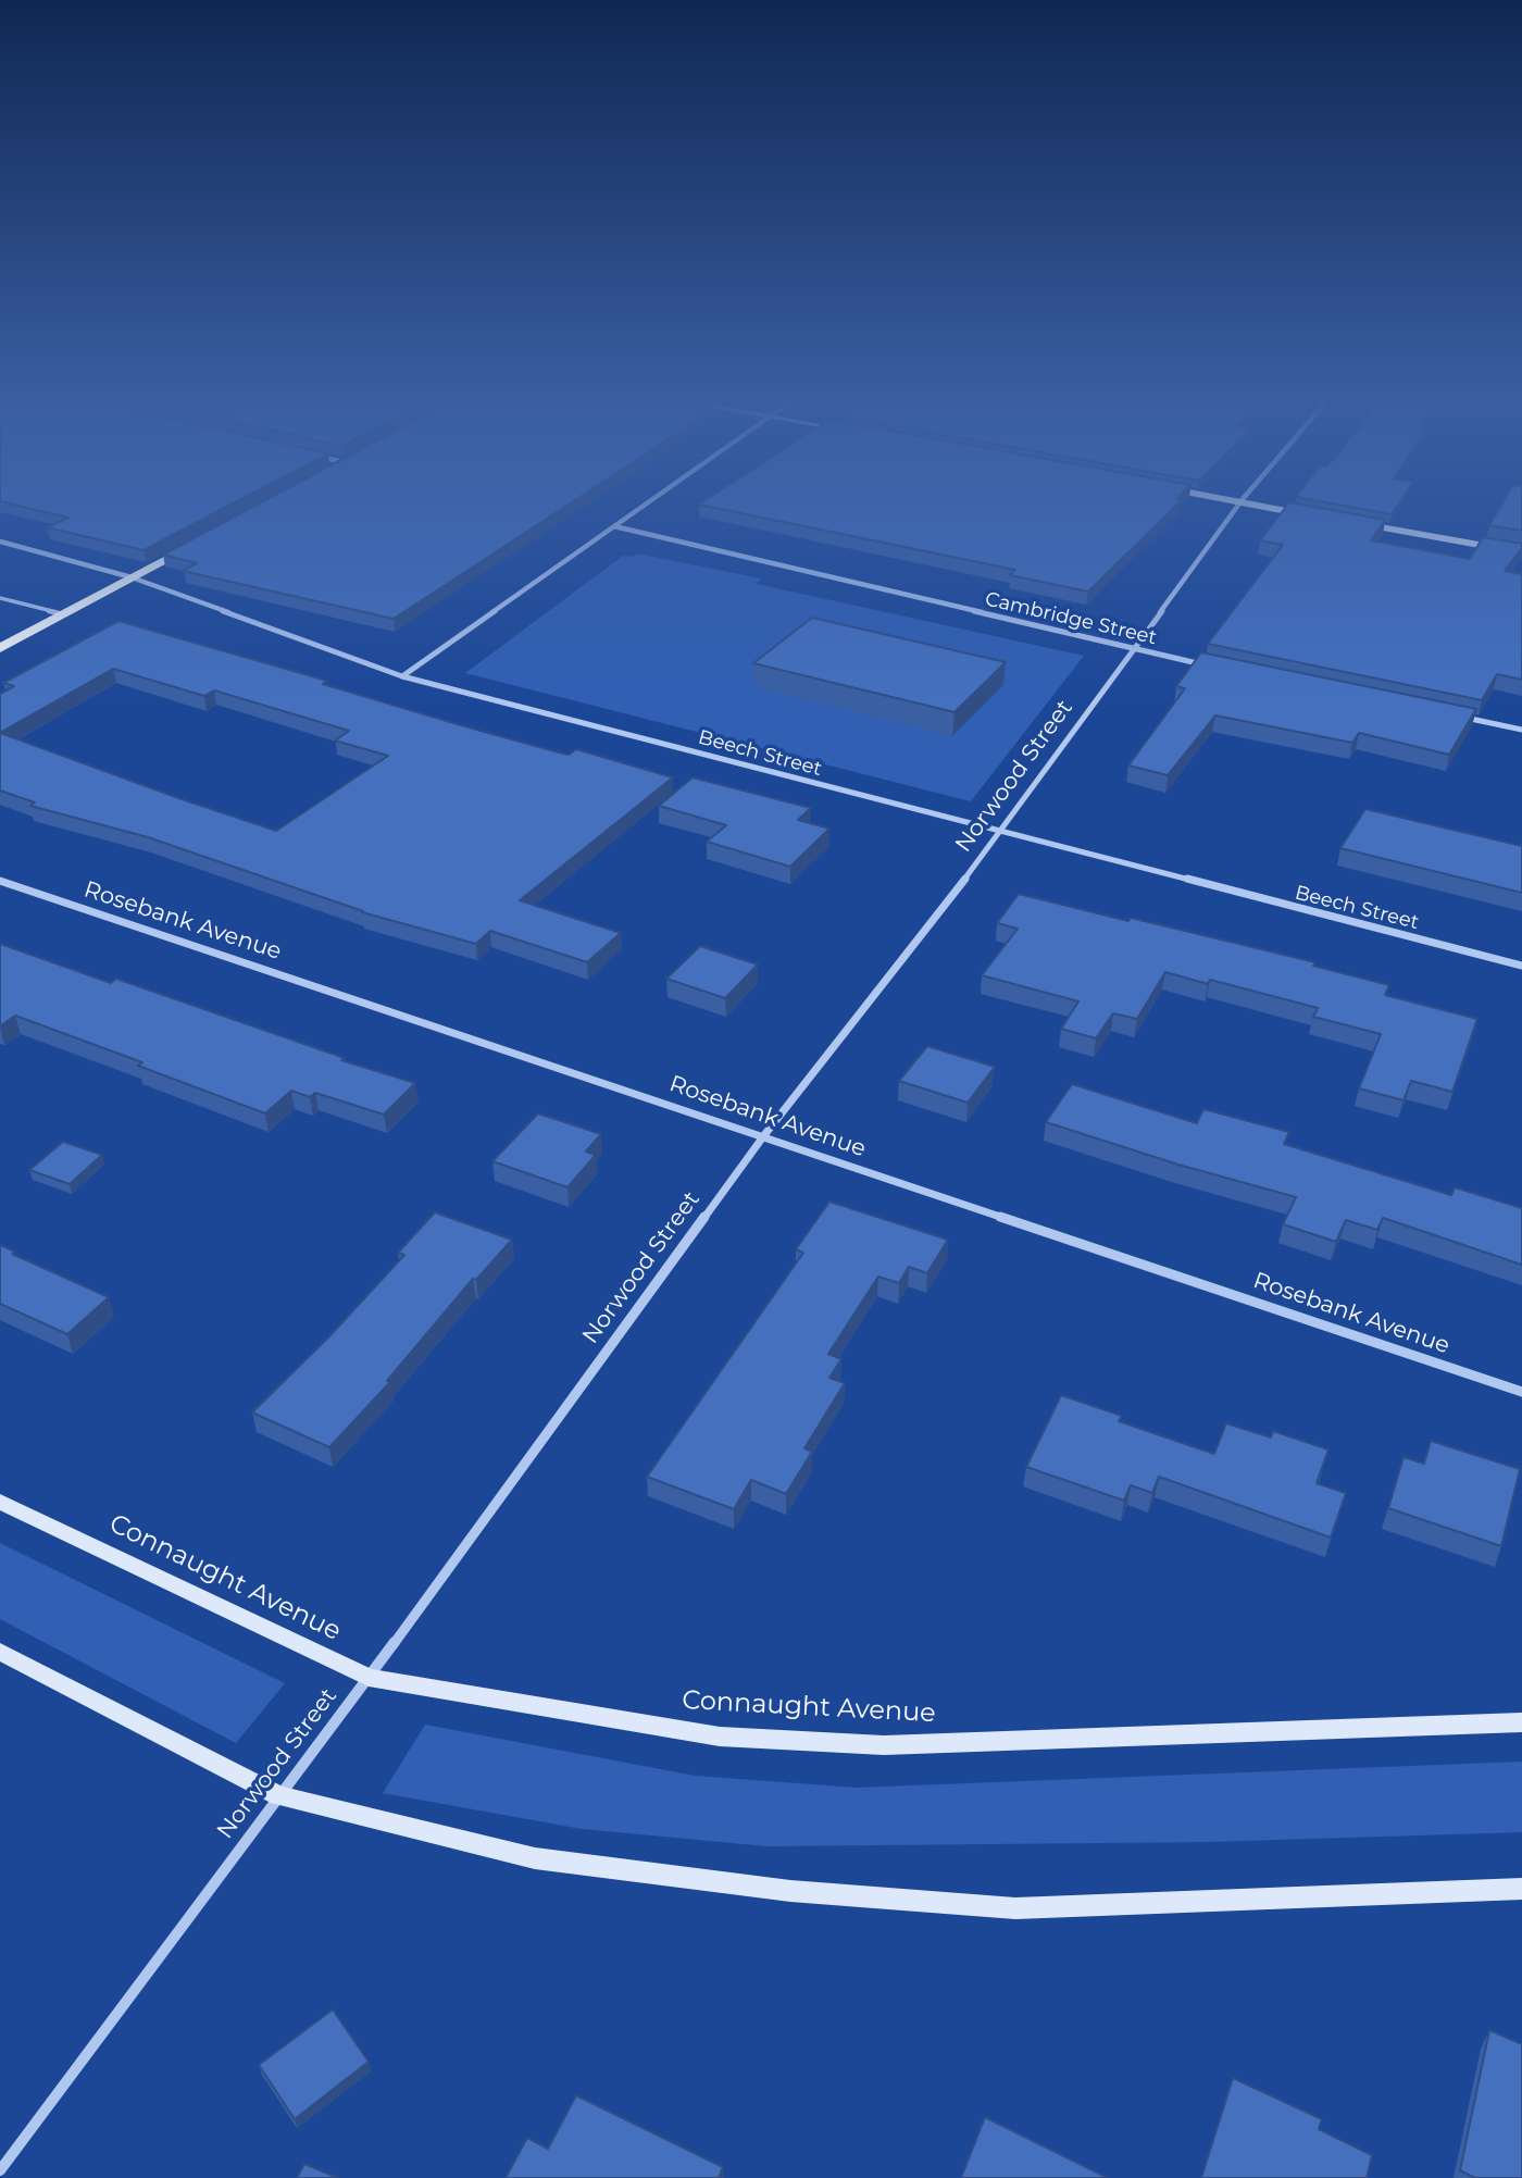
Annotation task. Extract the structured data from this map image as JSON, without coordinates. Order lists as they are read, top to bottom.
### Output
{
  "streets": {
    "main road": ["Connaught Avenue"],
    "street": [
      "Cambridge Street",
      "Beech Street",
      "Norwood Street",
      "Rosebank Avenue"
    ]
  },
  "crossings": [
    ["Cambridge Street", "Norwood Street"],
    ["Beech Street", "Norwood Street"],
    ["Norwood Street", "Rosebank Avenue"],
    ["Norwood Street", "Connaught Avenue"]
  ]
}
